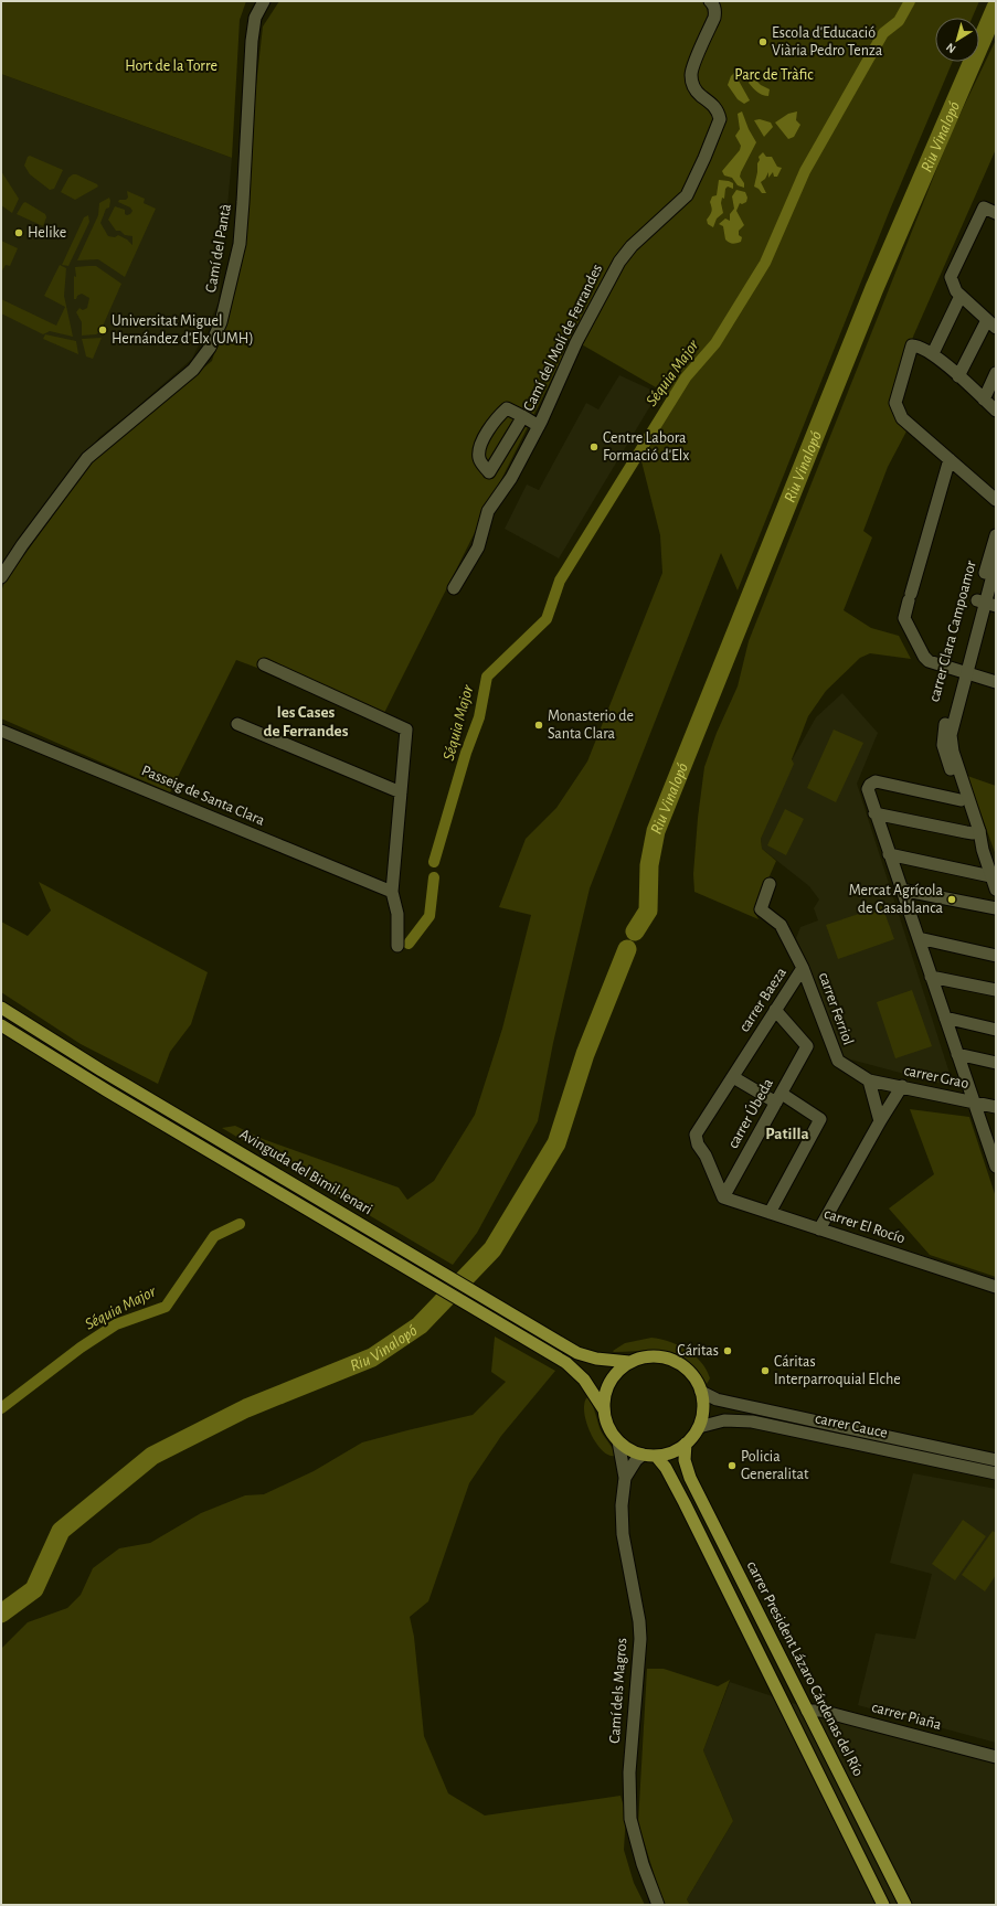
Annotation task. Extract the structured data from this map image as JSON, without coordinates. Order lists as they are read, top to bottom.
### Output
{
  "streets": {
    "main road": ["Avinguda del Bimil·lenari", "carrer President Lázaro Cárdenas del Río"],
    "street": [
      "Camí del Pantà",
      "Camí del Molí de Ferrandes",
      "carrer Clara Campoamor",
      "Passeig de Santa Clara",
      "carrer Baeza",
      "carrer Ferriol",
      "carrer Grao",
      "carrer Úbeda",
      "carrer El Rocío",
      "carrer Cauce",
      "Camí dels Magros",
      "carrer Piaña"
    ]
  },
  "crossings": [
    ["carrer Baeza", "carrer Ferriol"],
    ["carrer Baeza", "carrer Úbeda"],
    ["carrer Baeza", "carrer El Rocío"],
    ["carrer Ferriol", "carrer Grao"],
    ["carrer Úbeda", "carrer El Rocío"],
    ["Avinguda del Bimil·lenari", "carrer Cauce"],
    ["Avinguda del Bimil·lenari", "carrer President Lázaro Cárdenas del Río"],
    ["Avinguda del Bimil·lenari", "Camí dels Magros"],
    ["carrer Cauce", "carrer President Lázaro Cárdenas del Río"],
    ["carrer Cauce", "Camí dels Magros"],
    ["carrer President Lázaro Cárdenas del Río", "Camí dels Magros"],
    ["carrer President Lázaro Cárdenas del Río", "carrer Piaña"]
  ],
  "districts": ["les Cases de Ferrandes", "Patilla"],
  "water": ["Riu Vinalopó", "Séquia Major"],
  "parks": ["Hort de la Torre", "Parc de Tràfic"],
  "places": [
    "Escola d'Educació Viària Pedro Tenza",
    "Helike",
    "Universitat Miguel Hernández d'Elx (UMH)",
    "Centre Labora Formació d'Elx",
    "Monasterio de Santa Clara",
    "Mercat Agrícola de Casablanca",
    "Cáritas",
    "Cáritas Interparroquial Elche",
    "Policia Generalitat"
  ],
  "north": "bottom left"
}
